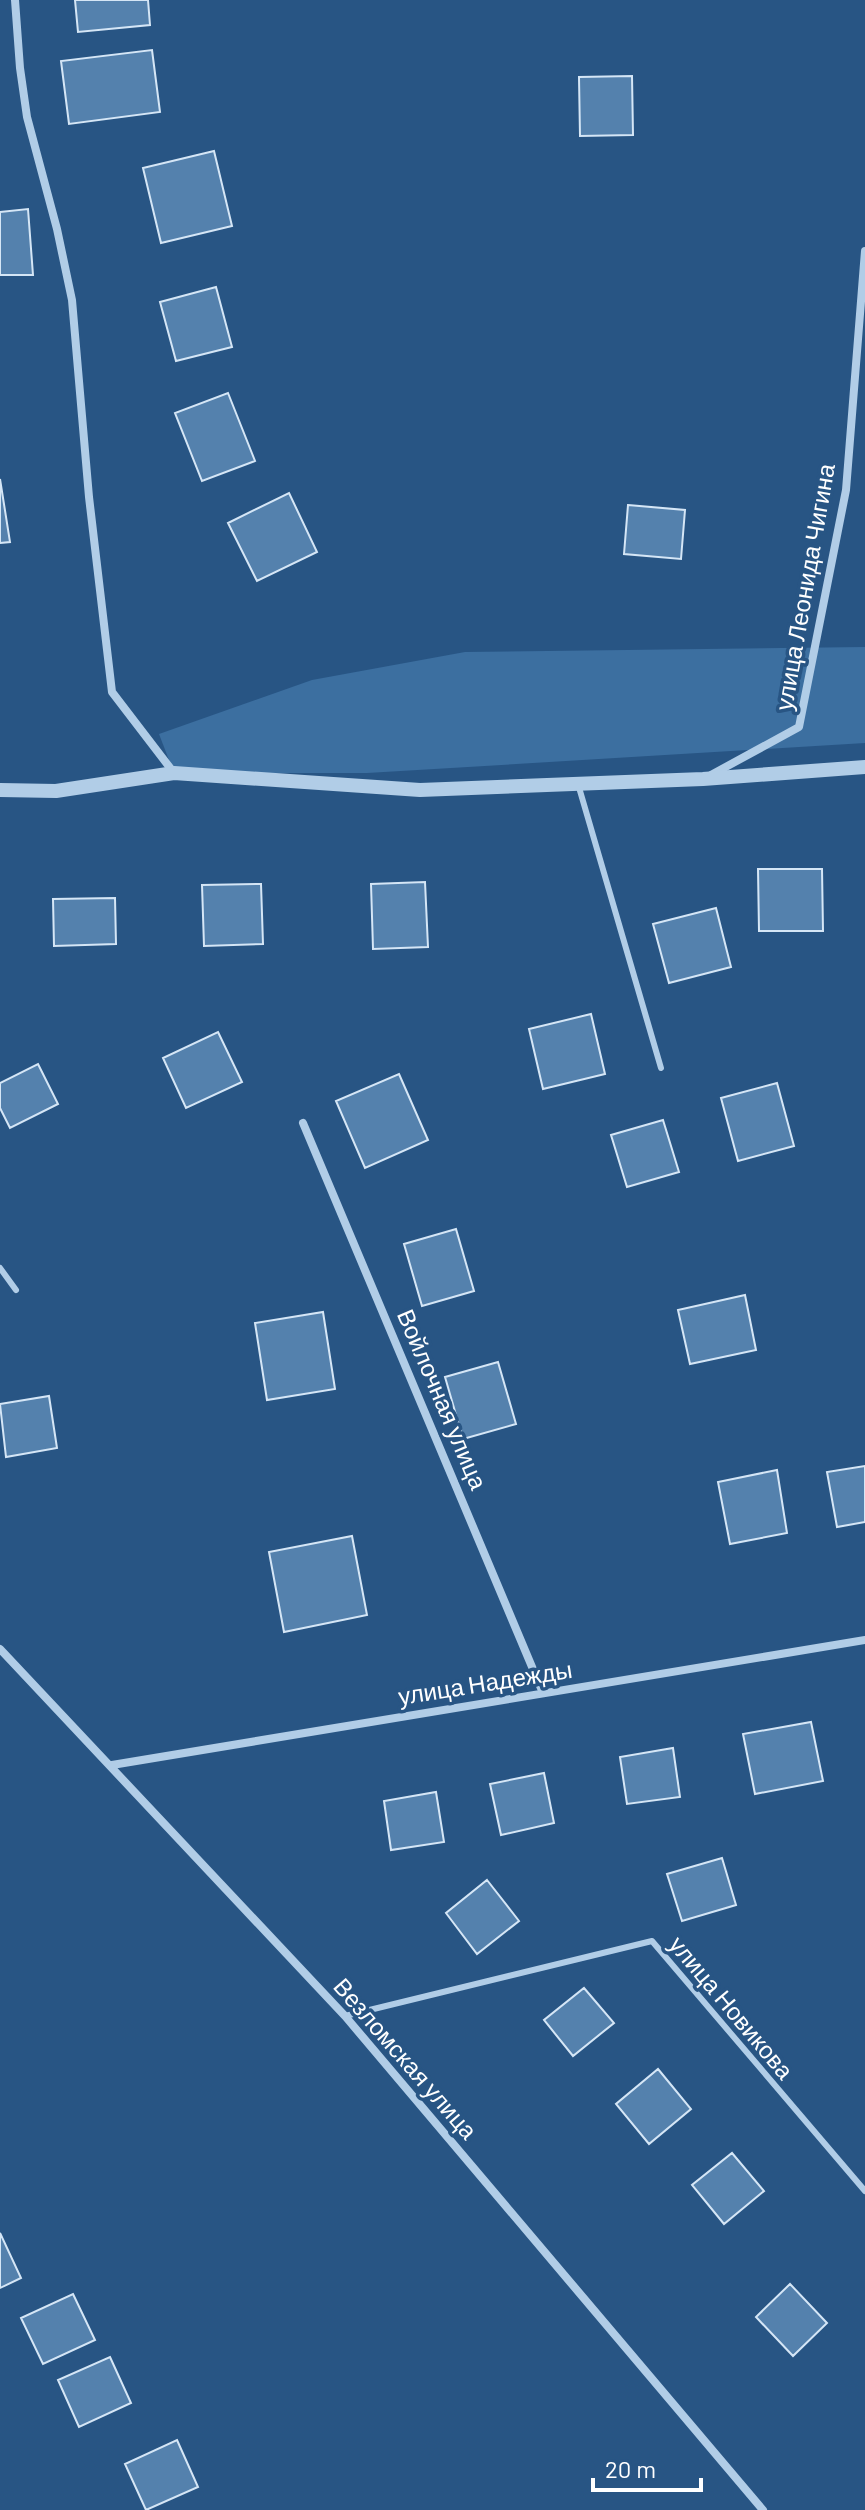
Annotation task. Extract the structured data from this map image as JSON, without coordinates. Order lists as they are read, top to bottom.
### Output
{
  "streets": {
    "street": [
      "улица Леонида Чигина",
      "Войлочная улица",
      "улица Надежды",
      "Везломская улица"
    ],
    "lane": ["улица Новикова"]
  },
  "crossings": [
    ["Войлочная улица", "улица Надежды"],
    ["улица Надежды", "Везломская улица"],
    ["улица Новикова", "Везломская улица"]
  ],
  "scale_bar": "20 m"
}
